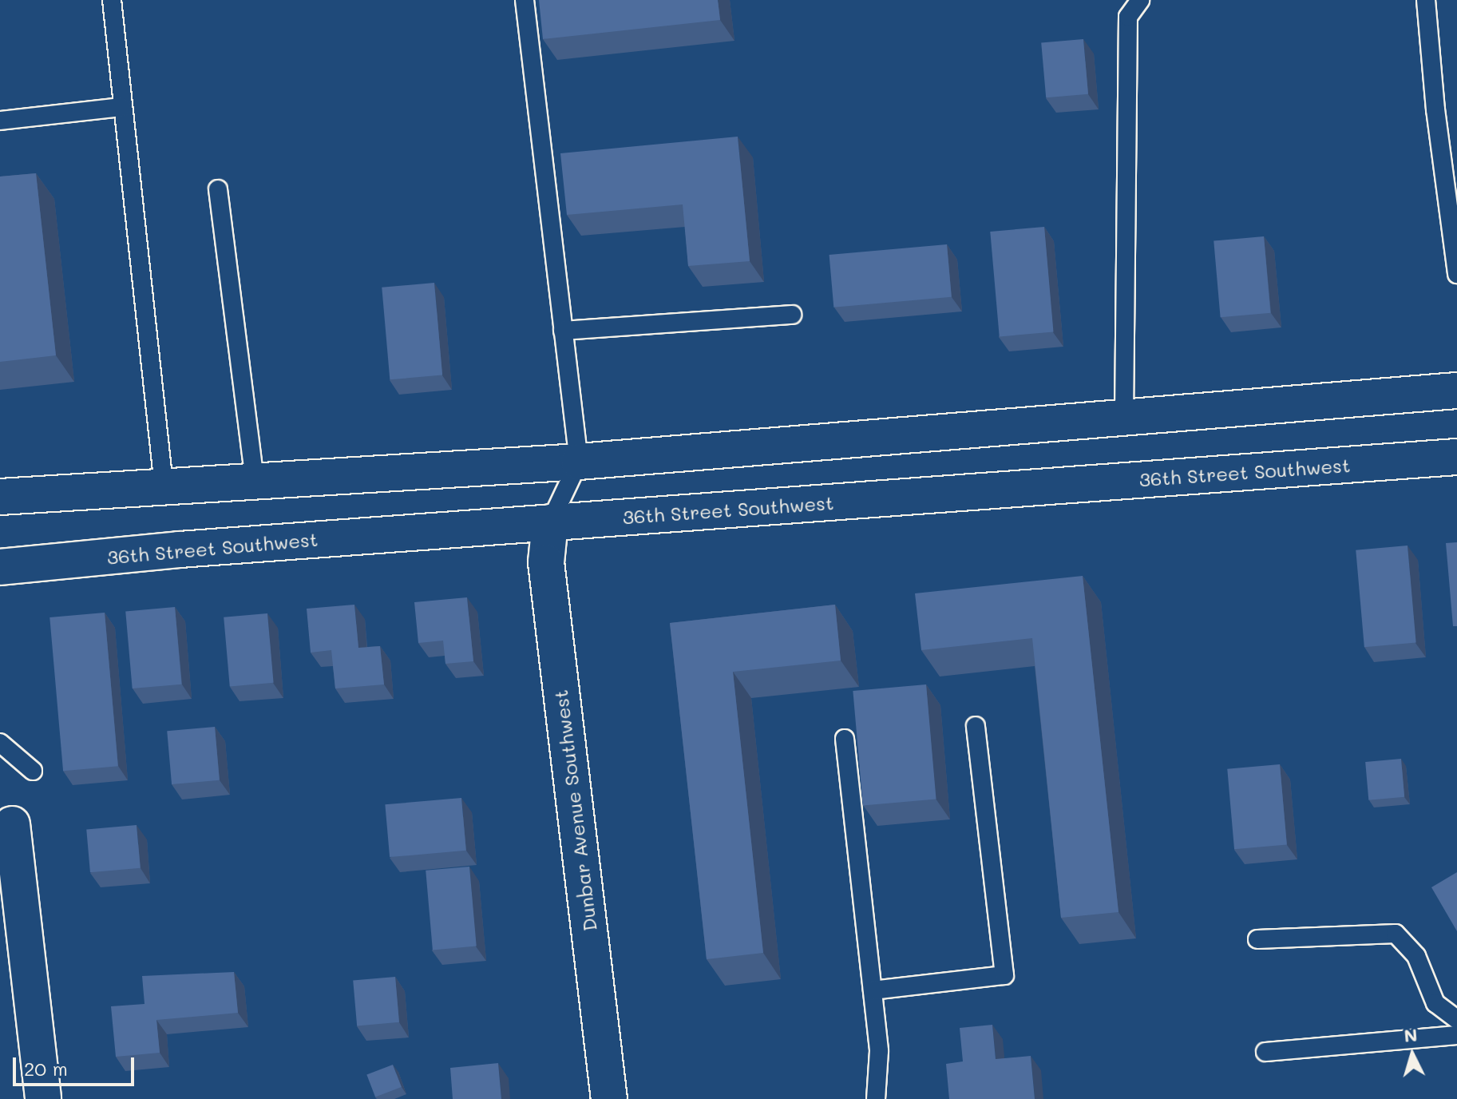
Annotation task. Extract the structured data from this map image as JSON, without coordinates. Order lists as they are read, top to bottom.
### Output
{
  "streets": {
    "street": ["36th Street Southwest", "Dunbar Avenue Southwest"]
  },
  "crossings": [
    ["36th Street Southwest", "Dunbar Avenue Southwest"]
  ],
  "scale_bar": "20 m",
  "north": "top"
}
